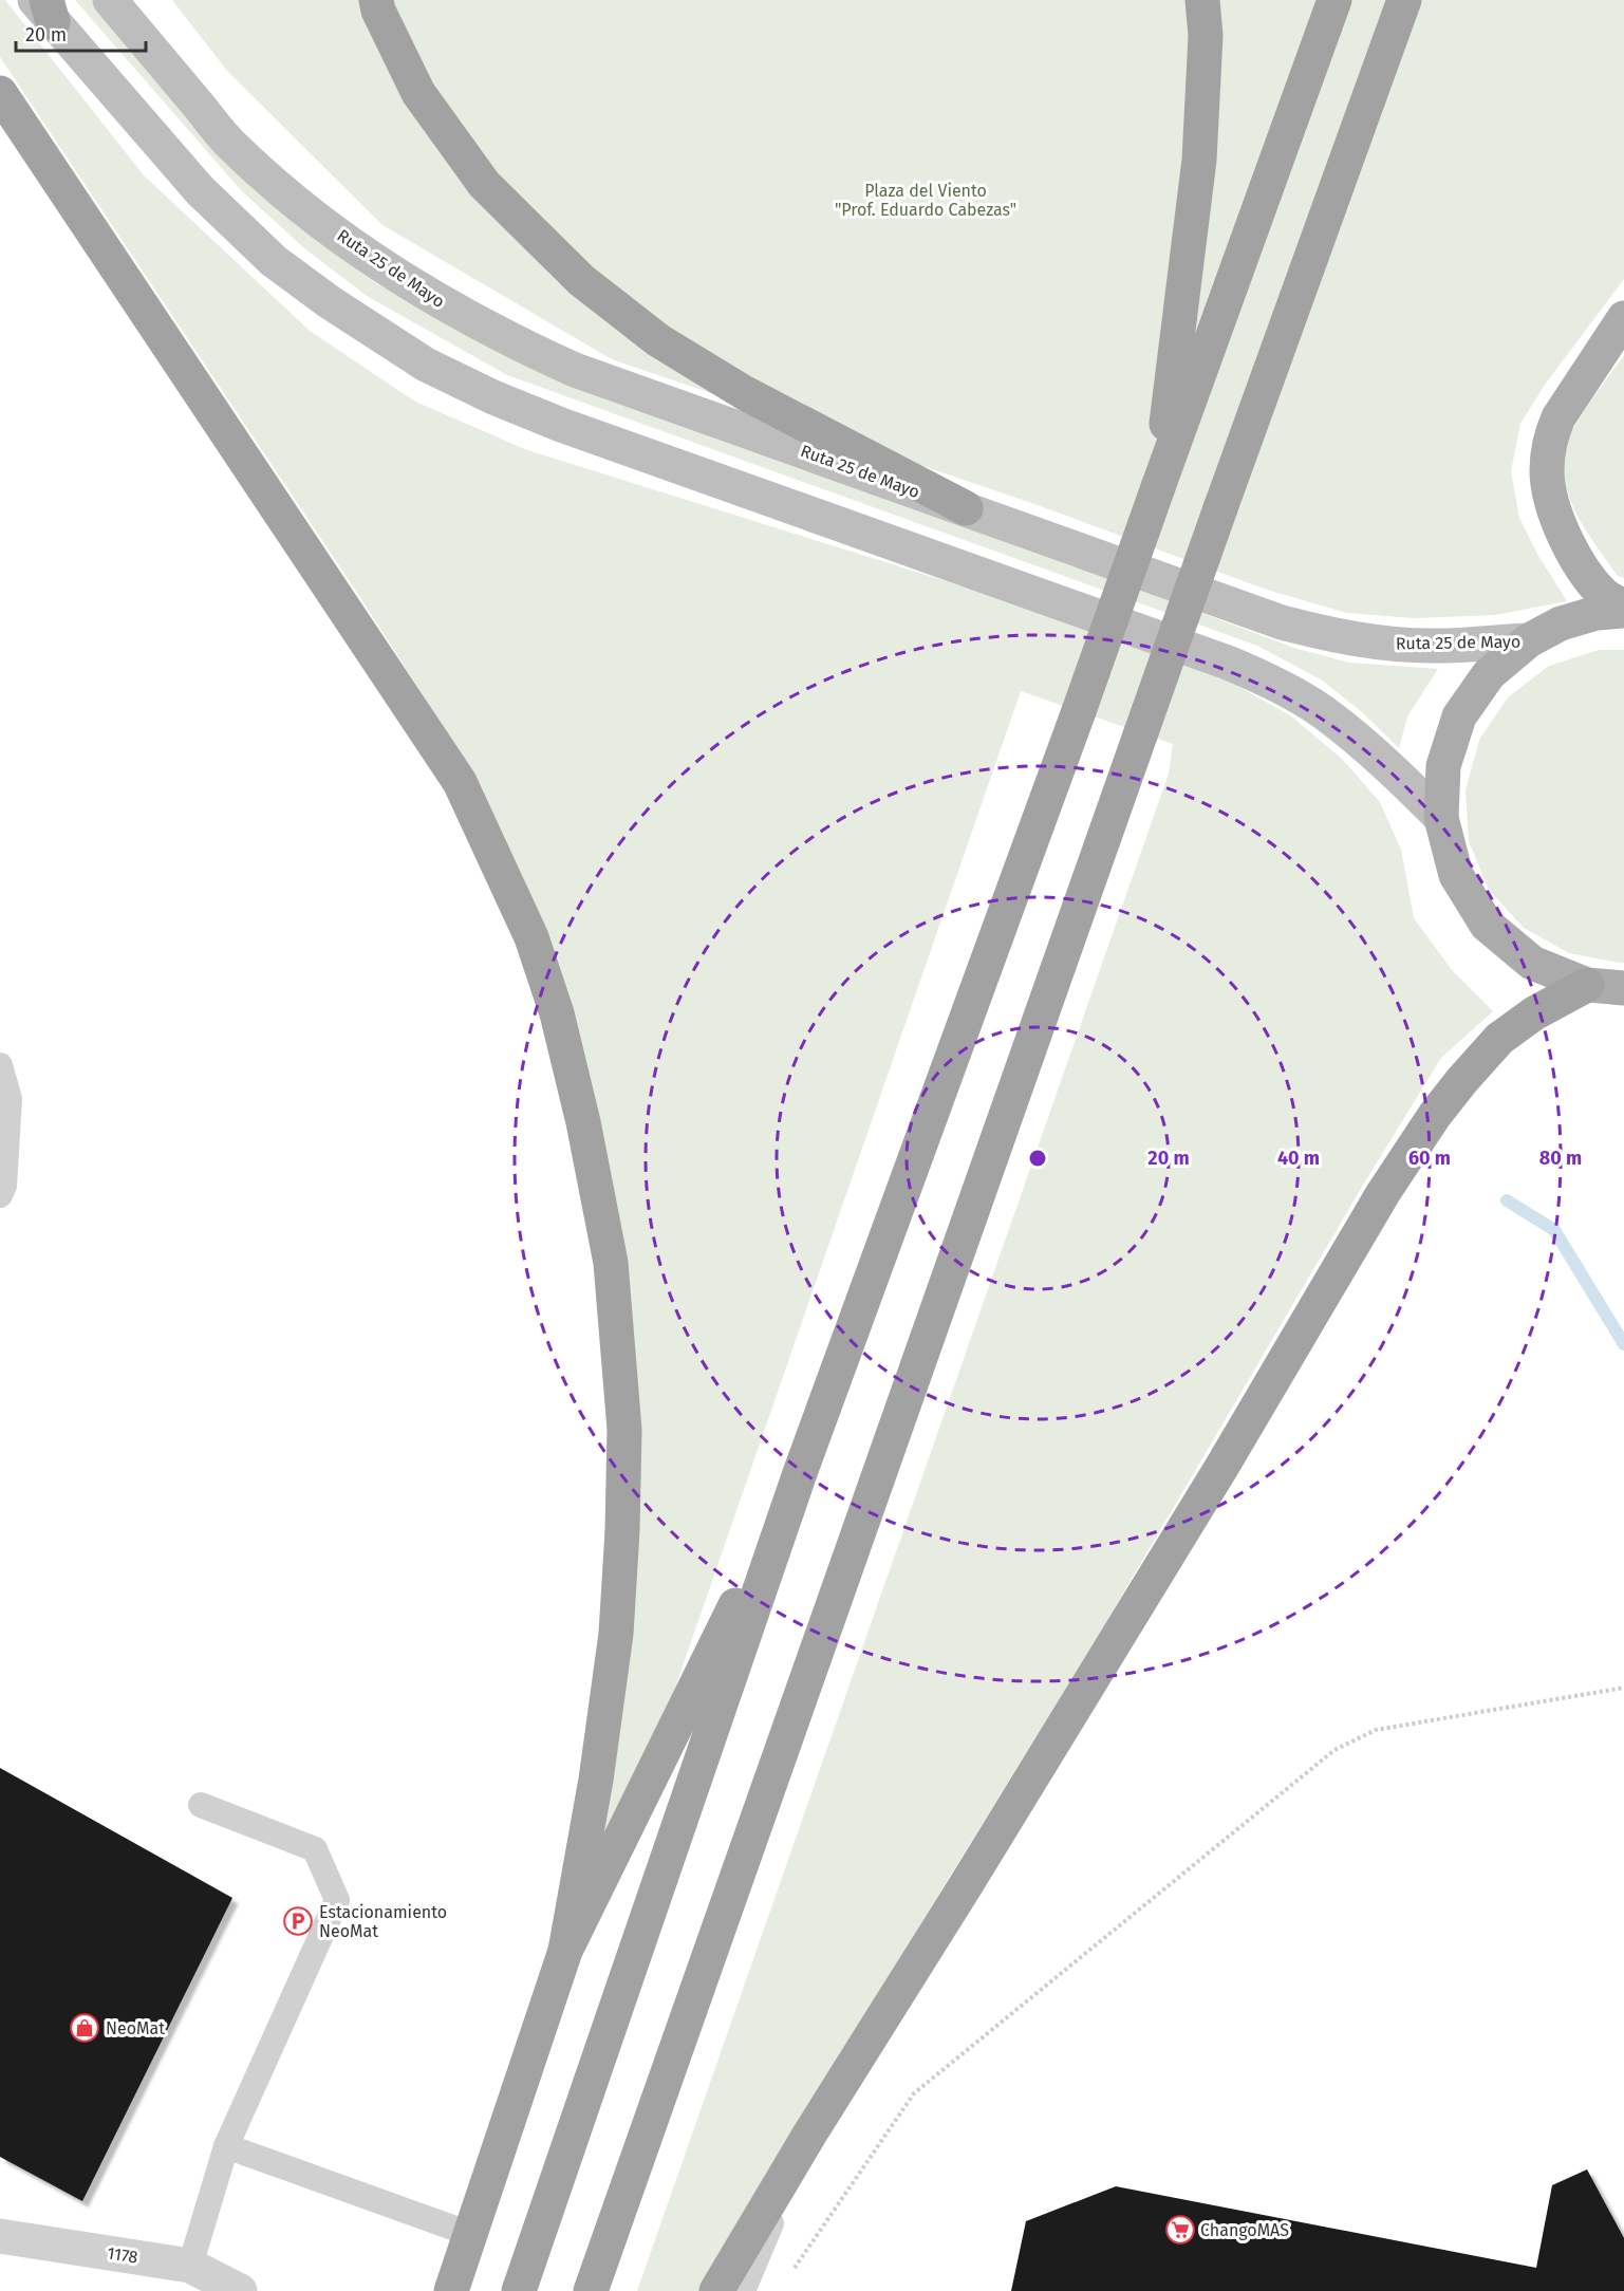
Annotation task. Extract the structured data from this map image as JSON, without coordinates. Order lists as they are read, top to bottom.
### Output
{
  "streets": {
    "main road": ["Ruta 25 de Mayo"],
    "street": ["1178"]
  },
  "parks": ["Plaza del Viento \"Prof. Eduardo Cabezas\""],
  "places": {
    "parking": ["Estacionamiento NeoMat"],
    "shop": ["NeoMat"],
    "supermarket": ["ChangoMAS"]
  },
  "scale_bar": "20 m",
  "rings": [
    "20 m",
    "40 m",
    "60 m",
    "80 m"
  ]
}
